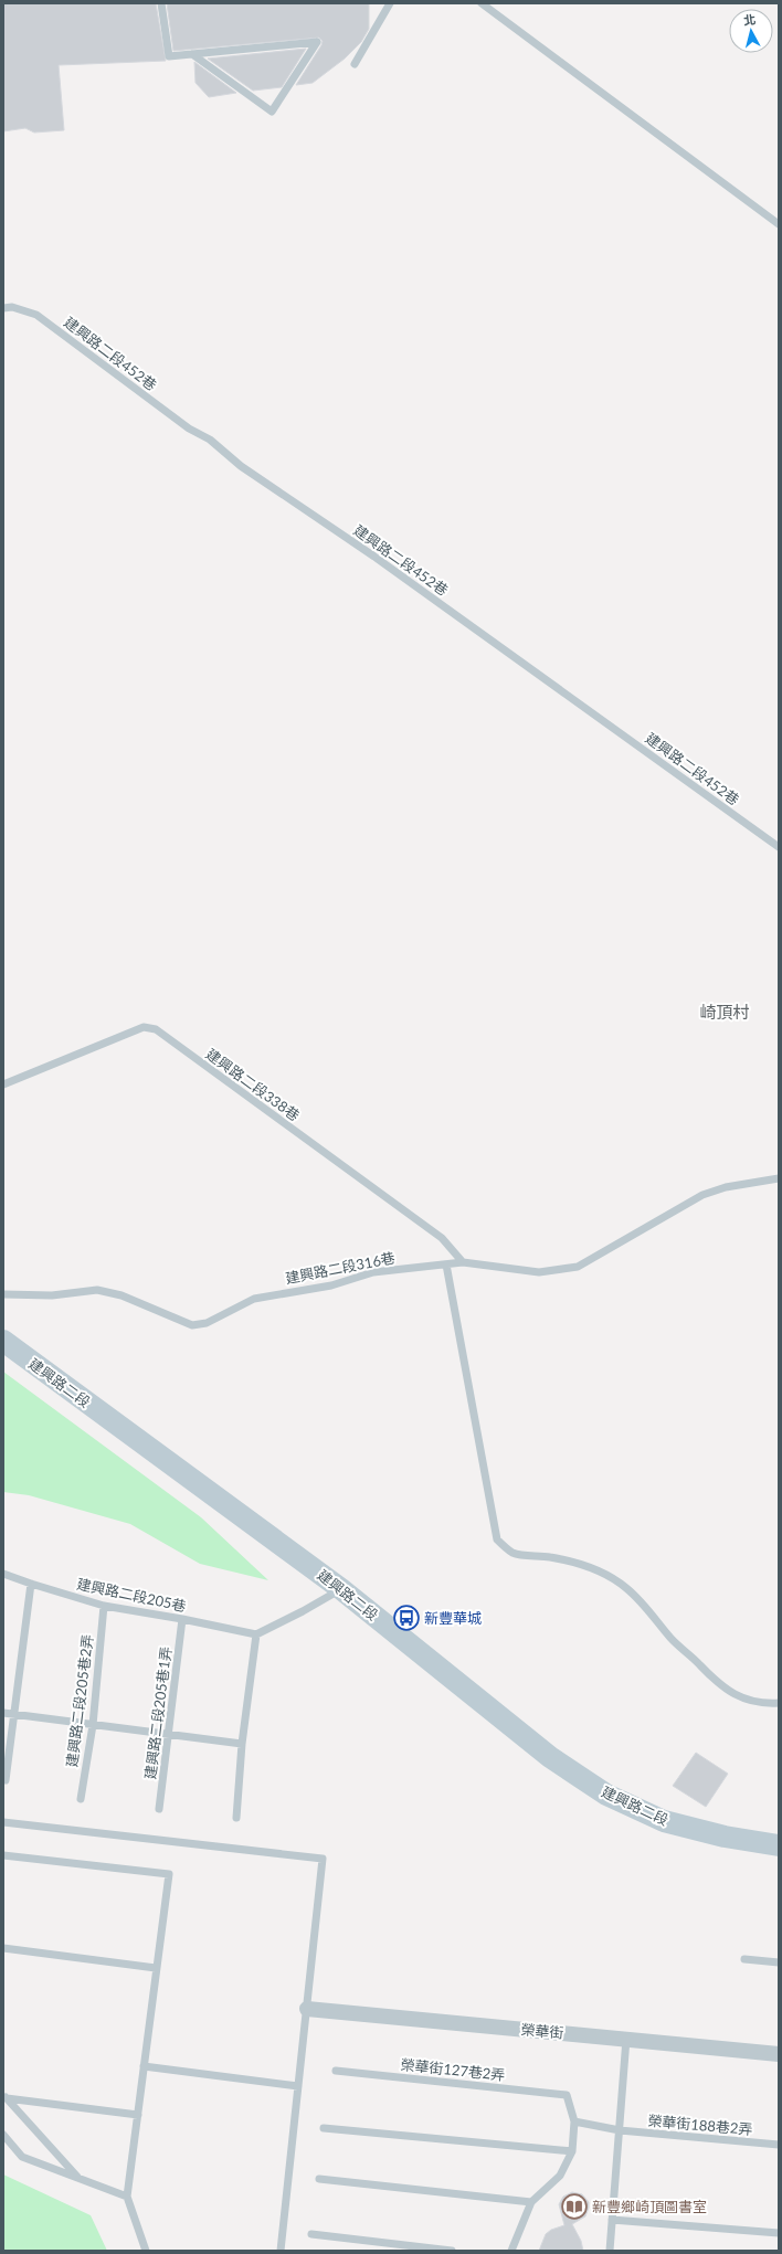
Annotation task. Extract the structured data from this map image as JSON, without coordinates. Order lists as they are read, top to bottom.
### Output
{
  "streets": {
    "street": ["建興路二段", "榮華街"],
    "lane": [
      "建興路二段452巷",
      "建興路二段338巷",
      "建興路二段316巷",
      "建興路二段205巷",
      "建興路二段205巷2弄",
      "建興路二段205巷1弄",
      "榮華街127巷2弄",
      "榮華街188巷2弄"
    ]
  },
  "crossings": [
    ["建興路二段338巷", "建興路二段316巷"],
    ["建興路二段205巷", "建興路二段205巷2弄"],
    ["建興路二段205巷", "建興路二段205巷1弄"],
    ["榮華街127巷2弄", "榮華街188巷2弄"]
  ],
  "districts": ["崎頂村"],
  "places": {
    "bus stop": ["新豐華城"],
    "library": ["新豐鄉崎頂圖書室"]
  },
  "north": "top"
}
